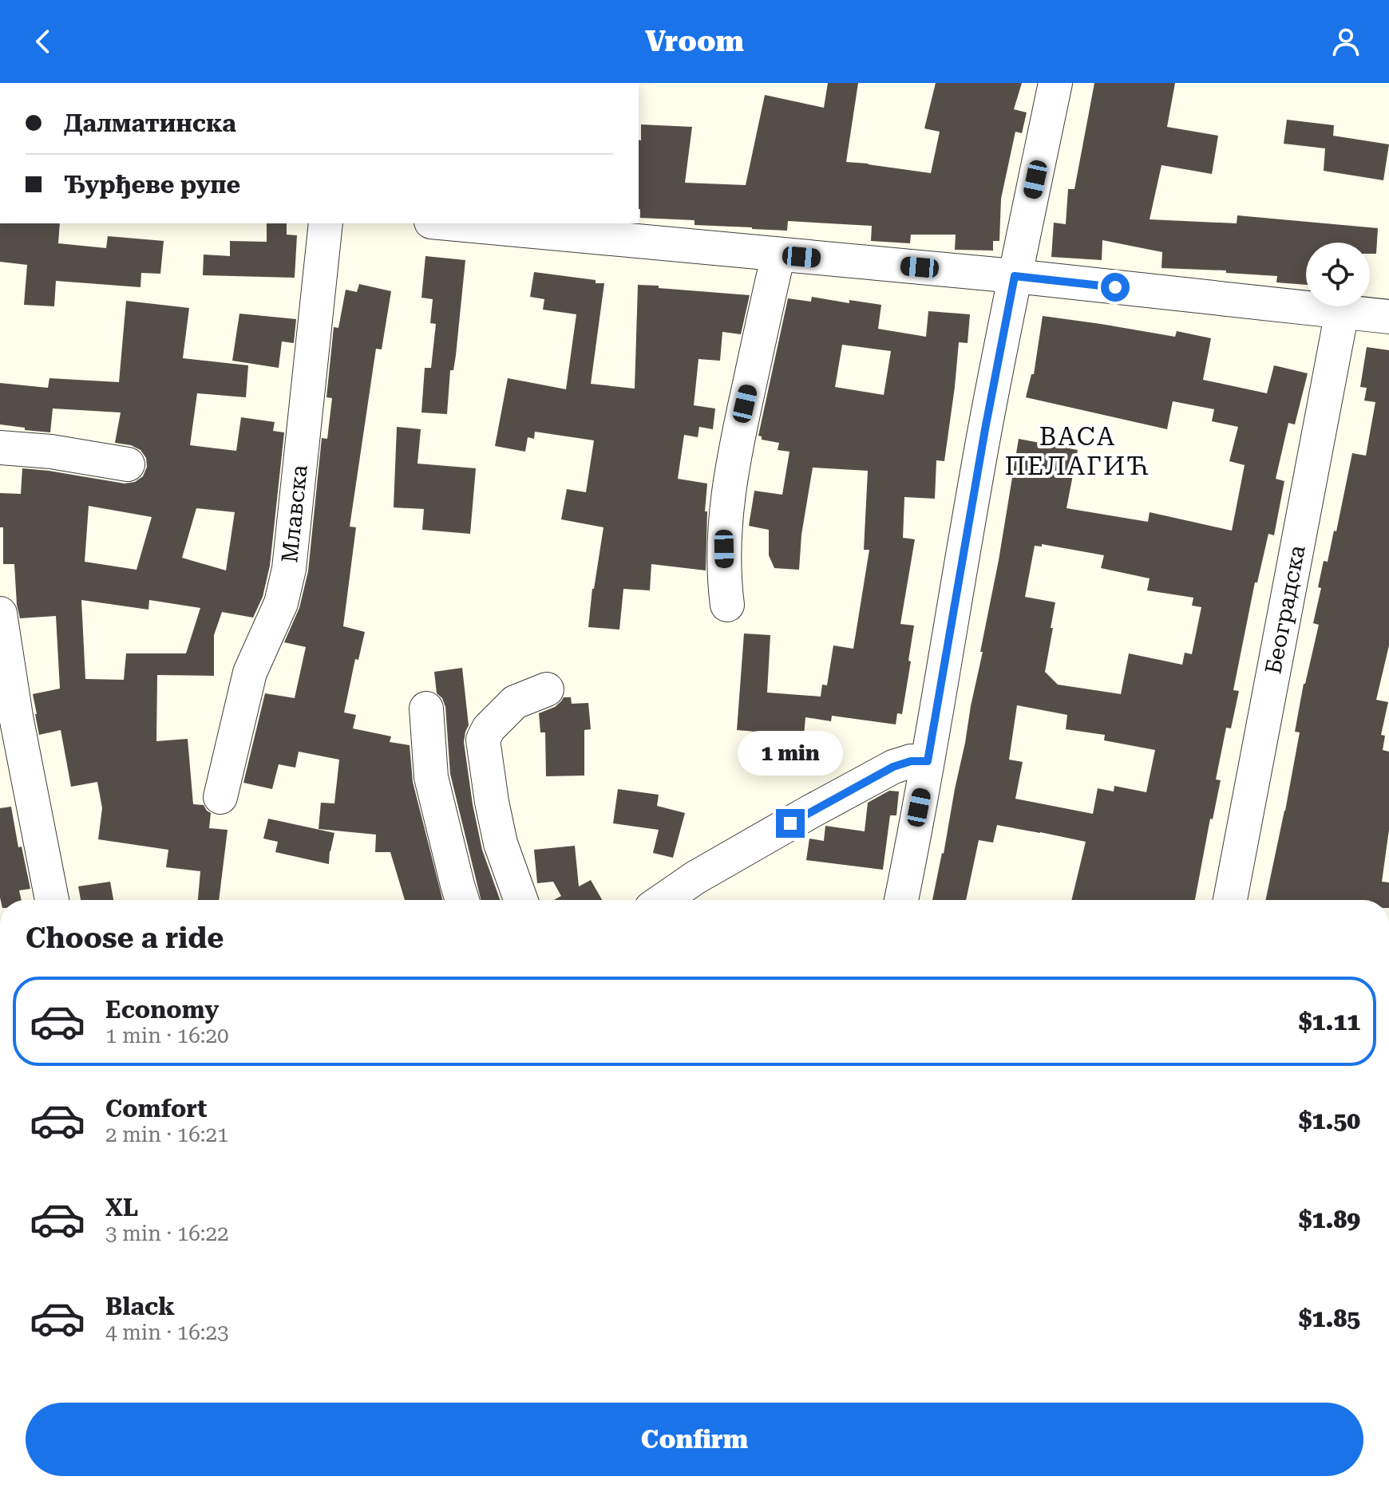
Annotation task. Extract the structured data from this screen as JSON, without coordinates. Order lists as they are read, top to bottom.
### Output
{
  "streets": {
    "street": ["Млавска", "Београдска"]
  },
  "districts": ["ВАСА ПЕЛАГИЋ"],
  "page": {
    "header": "Vroom",
    "banner": ["Далматинска", "Ђурђеве рупе"],
    "bubble": "1 min",
    "heading": "Choose a ride",
    "list": [
      {
        "name": "Economy",
        "note": "1 min · 16:20",
        "value": "$1.11"
      },
      {
        "name": "Comfort",
        "note": "2 min · 16:21",
        "value": "$1.50"
      },
      {
        "name": "XL",
        "note": "3 min · 16:22",
        "value": "$1.89"
      },
      {
        "name": "Black",
        "note": "4 min · 16:23",
        "value": "$1.85"
      }
    ],
    "buttons": "Confirm"
  }
}
